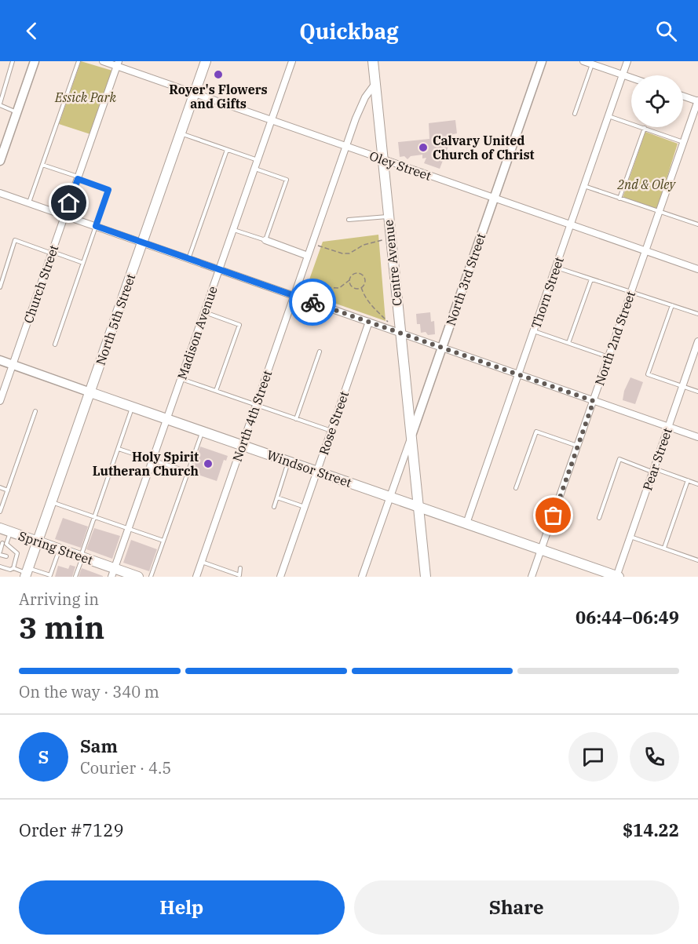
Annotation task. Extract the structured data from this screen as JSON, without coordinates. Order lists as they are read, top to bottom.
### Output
{
  "streets": {
    "main road": [
      "Centre Avenue",
      "North 5th Street",
      "Windsor Street",
      "Spring Street"
    ],
    "street": [
      "Oley Street",
      "North 3rd Street",
      "Church Street",
      "Thorn Street",
      "Madison Avenue",
      "North 2nd Street",
      "North 4th Street",
      "Rose Street",
      "Pear Street"
    ]
  },
  "crossings": [
    ["Oley Street", "Centre Avenue"],
    ["Oley Street", "North 3rd Street"],
    ["Oley Street", "Church Street"],
    ["Oley Street", "Thorn Street"],
    ["Oley Street", "North 5th Street"],
    ["Oley Street", "Madison Avenue"],
    ["Oley Street", "North 2nd Street"],
    ["Oley Street", "North 4th Street"],
    ["Centre Avenue", "North 3rd Street"],
    ["Centre Avenue", "North 4th Street"],
    ["Centre Avenue", "Windsor Street"],
    ["North 3rd Street", "Windsor Street"],
    ["Church Street", "Windsor Street"],
    ["Thorn Street", "Windsor Street"],
    ["North 5th Street", "Windsor Street"],
    ["North 5th Street", "Spring Street"],
    ["Madison Avenue", "Windsor Street"],
    ["Madison Avenue", "Spring Street"],
    ["North 2nd Street", "Windsor Street"],
    ["North 4th Street", "Windsor Street"],
    ["Rose Street", "Windsor Street"],
    ["Pear Street", "Windsor Street"]
  ],
  "parks": ["Essick Park", "2nd & Oley"],
  "places": ["Royer's Flowers and Gifts", "Calvary United Church of Christ", "Holy Spirit Lutheran Church"],
  "page": {
    "header": "Quickbag",
    "heading": ["3 min", "Arriving in", "06:44–06:49"],
    "panel": [
      "Sam",
      "Courier · 4.5",
      "Order #7129",
      "$14.22"
    ],
    "bar": "On the way · 340 m",
    "round": "S",
    "buttons": ["Help", "Share"]
  }
}
